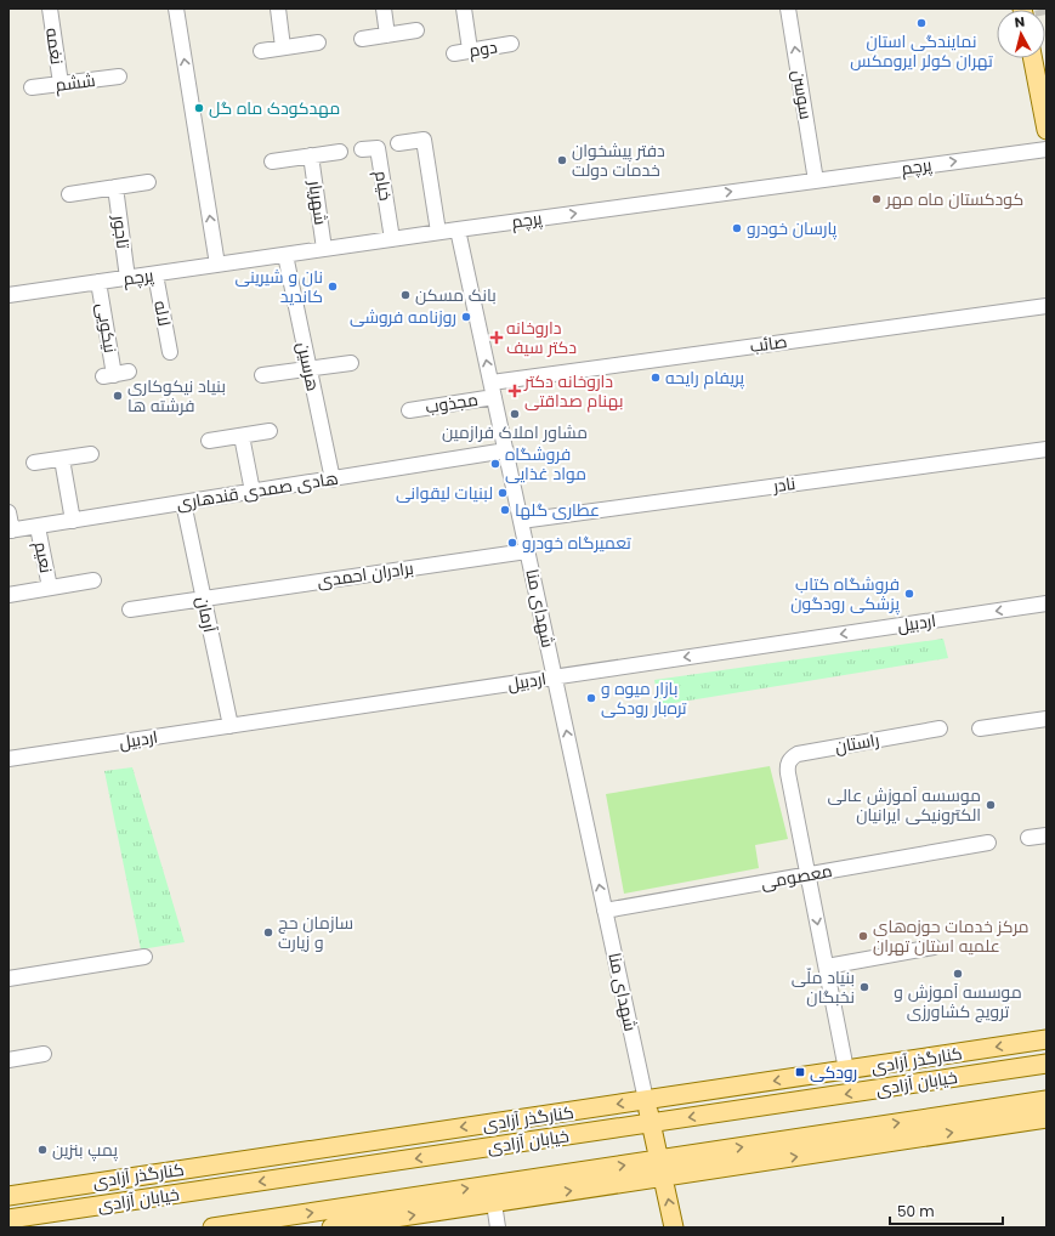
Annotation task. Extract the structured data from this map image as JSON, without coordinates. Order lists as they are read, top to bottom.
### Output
{
  "streets": {
    "main road": ["کنارگذر آزادی", "خیابان آزادی"],
    "street": [
      "نغمه",
      "دوم",
      "ششم",
      "سوسن",
      "پرچم",
      "خیام",
      "شهریار",
      "تاجور",
      "لاله",
      "نیکویی",
      "صائب",
      "هرسین",
      "مجذوب",
      "نادر",
      "هادی صمدی قندهاری",
      "نعیم",
      "برادران احمدی",
      "شهدای منا",
      "آرمان",
      "اردبیل",
      "راستان",
      "معصومی"
    ]
  },
  "crossings": [
    ["نغمه", "ششم"],
    ["سوسن", "پرچم"],
    ["پرچم", "خیام"],
    ["پرچم", "شهریار"],
    ["پرچم", "تاجور"],
    ["پرچم", "لاله"],
    ["پرچم", "نیکویی"],
    ["پرچم", "هرسین"],
    ["پرچم", "شهدای منا"],
    ["صائب", "شهدای منا"],
    ["هرسین", "هادی صمدی قندهاری"],
    ["مجذوب", "شهدای منا"],
    ["نادر", "شهدای منا"],
    ["هادی صمدی قندهاری", "نعیم"],
    ["هادی صمدی قندهاری", "شهدای منا"],
    ["هادی صمدی قندهاری", "آرمان"],
    ["برادران احمدی", "شهدای منا"],
    ["برادران احمدی", "آرمان"],
    ["شهدای منا", "اردبیل"],
    ["شهدای منا", "معصومی"],
    ["شهدای منا", "کنارگذر آزادی"],
    ["آرمان", "اردبیل"],
    ["راستان", "معصومی"]
  ],
  "one_way": [
    "سوسن",
    "پرچم",
    "شهدای منا",
    "اردبیل"
  ],
  "places": {
    "other": [
      "نمایندگی استان تهران کولر ایرومکس",
      "مهدکودک ماه گل",
      "دفتر پیشخوان خدمات دولت",
      "کودکستان ماه مهر",
      "پارسان خودرو",
      "نان و شیرینی کاندید",
      "بانک مسکن",
      "روزنامه فروشی",
      "پریفام رایحه",
      "بنیاد نیکوکاری فرشته ها",
      "مشاور املاک فرازمین",
      "فروشگاه مواد غذایی",
      "لبنیات لیقوانی",
      "عطاری گلها",
      "تعمیرگاه خودرو",
      "فروشگاه کتاب پزشکی رودگون",
      "بازار میوه و تره‌بار رودکی",
      "موسسه آموزش عالی الکترونیکی ایرانیان",
      "سازمان حج و زیارت",
      "مرکز خدمات حوزه‌های علمیه استان تهران",
      "موسسه آموزش و ترویج کشاورزی",
      "بنیاد ملّی نخبگان",
      "پمپ بنزین"
    ],
    "health": ["داروخانه دکتر سیف", "داروخانه دکتر بهنام صداقتی"],
    "transit": ["رودکی"]
  },
  "scale_bar": "50 m",
  "north": "top"
}
